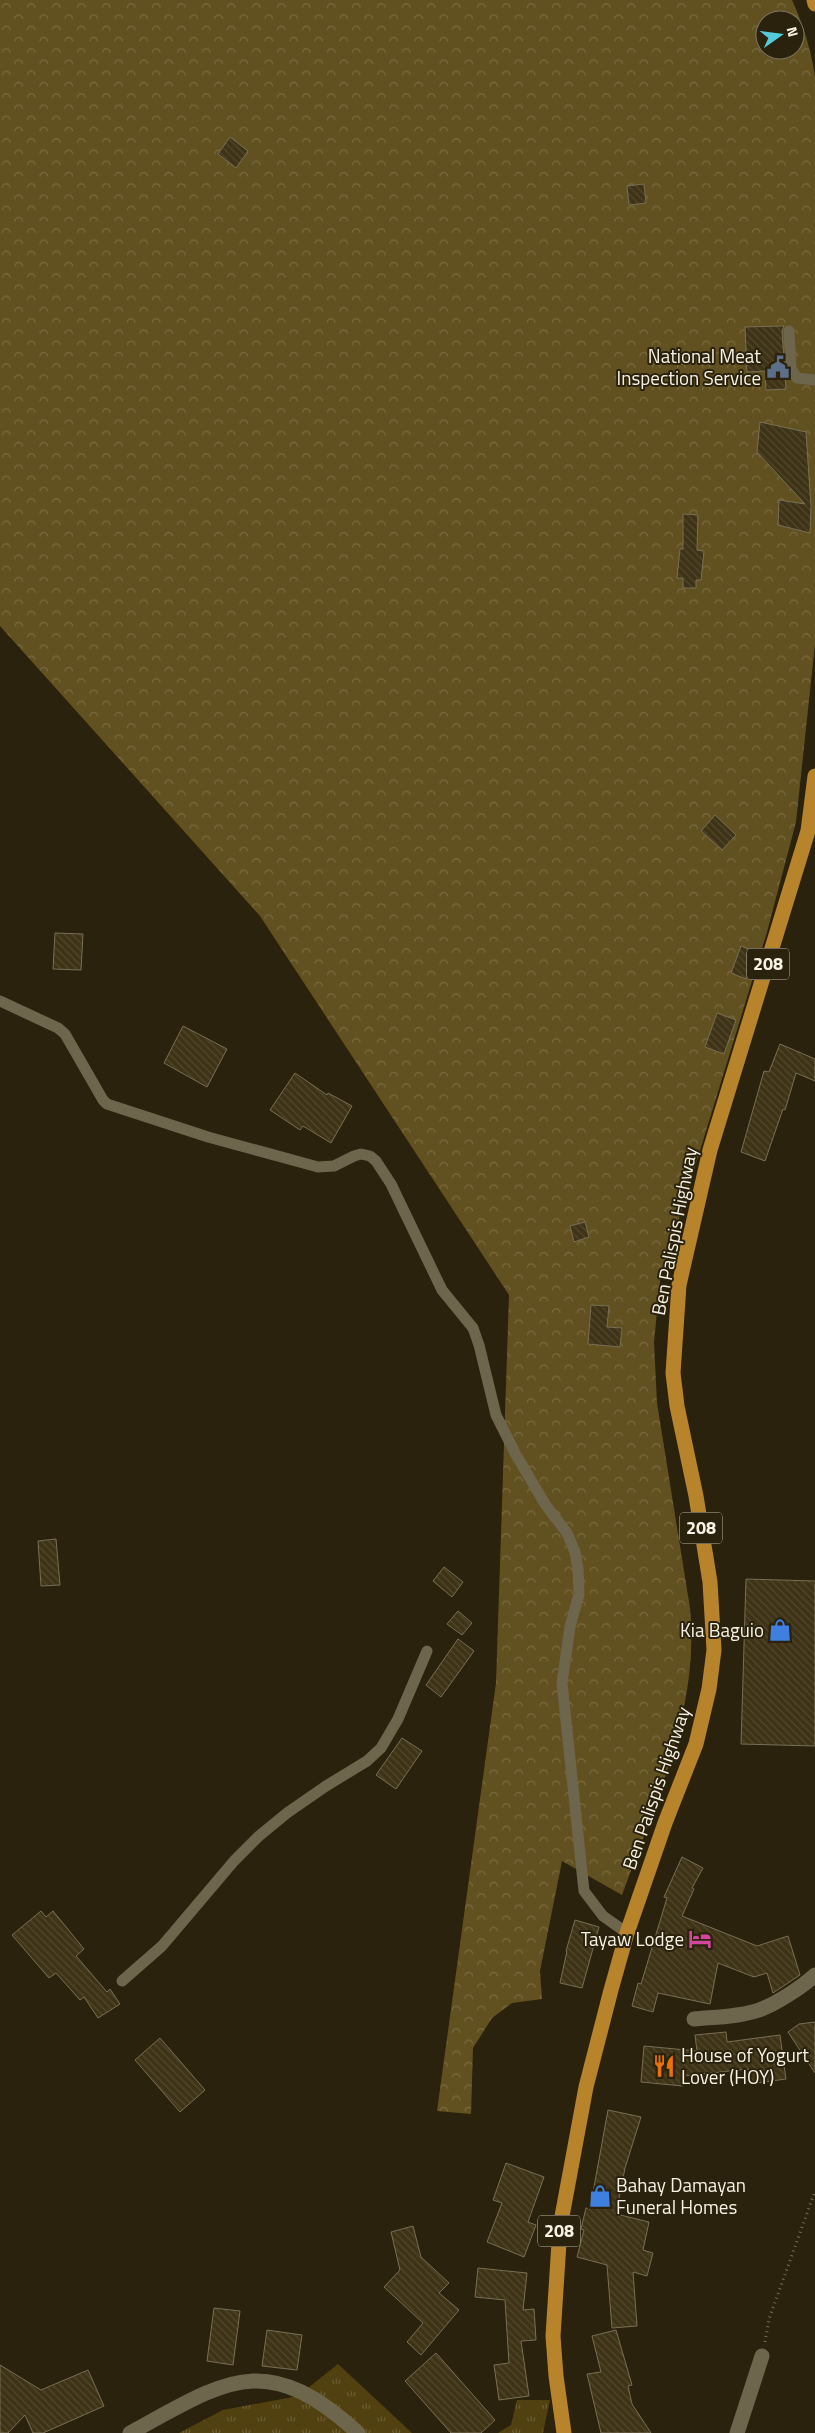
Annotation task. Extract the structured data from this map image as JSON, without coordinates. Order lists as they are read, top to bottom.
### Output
{
  "streets": {
    "main road": ["208", "Ben Palispis Highway"]
  },
  "places": {
    "public building": ["National Meat Inspection Service"],
    "shop": ["Kia Baguio", "Bahay Damayan Funeral Homes"],
    "hotel": ["Tayaw Lodge"],
    "restaurant": ["House of Yogurt Lover (HOY)"]
  },
  "north": "right"
}
